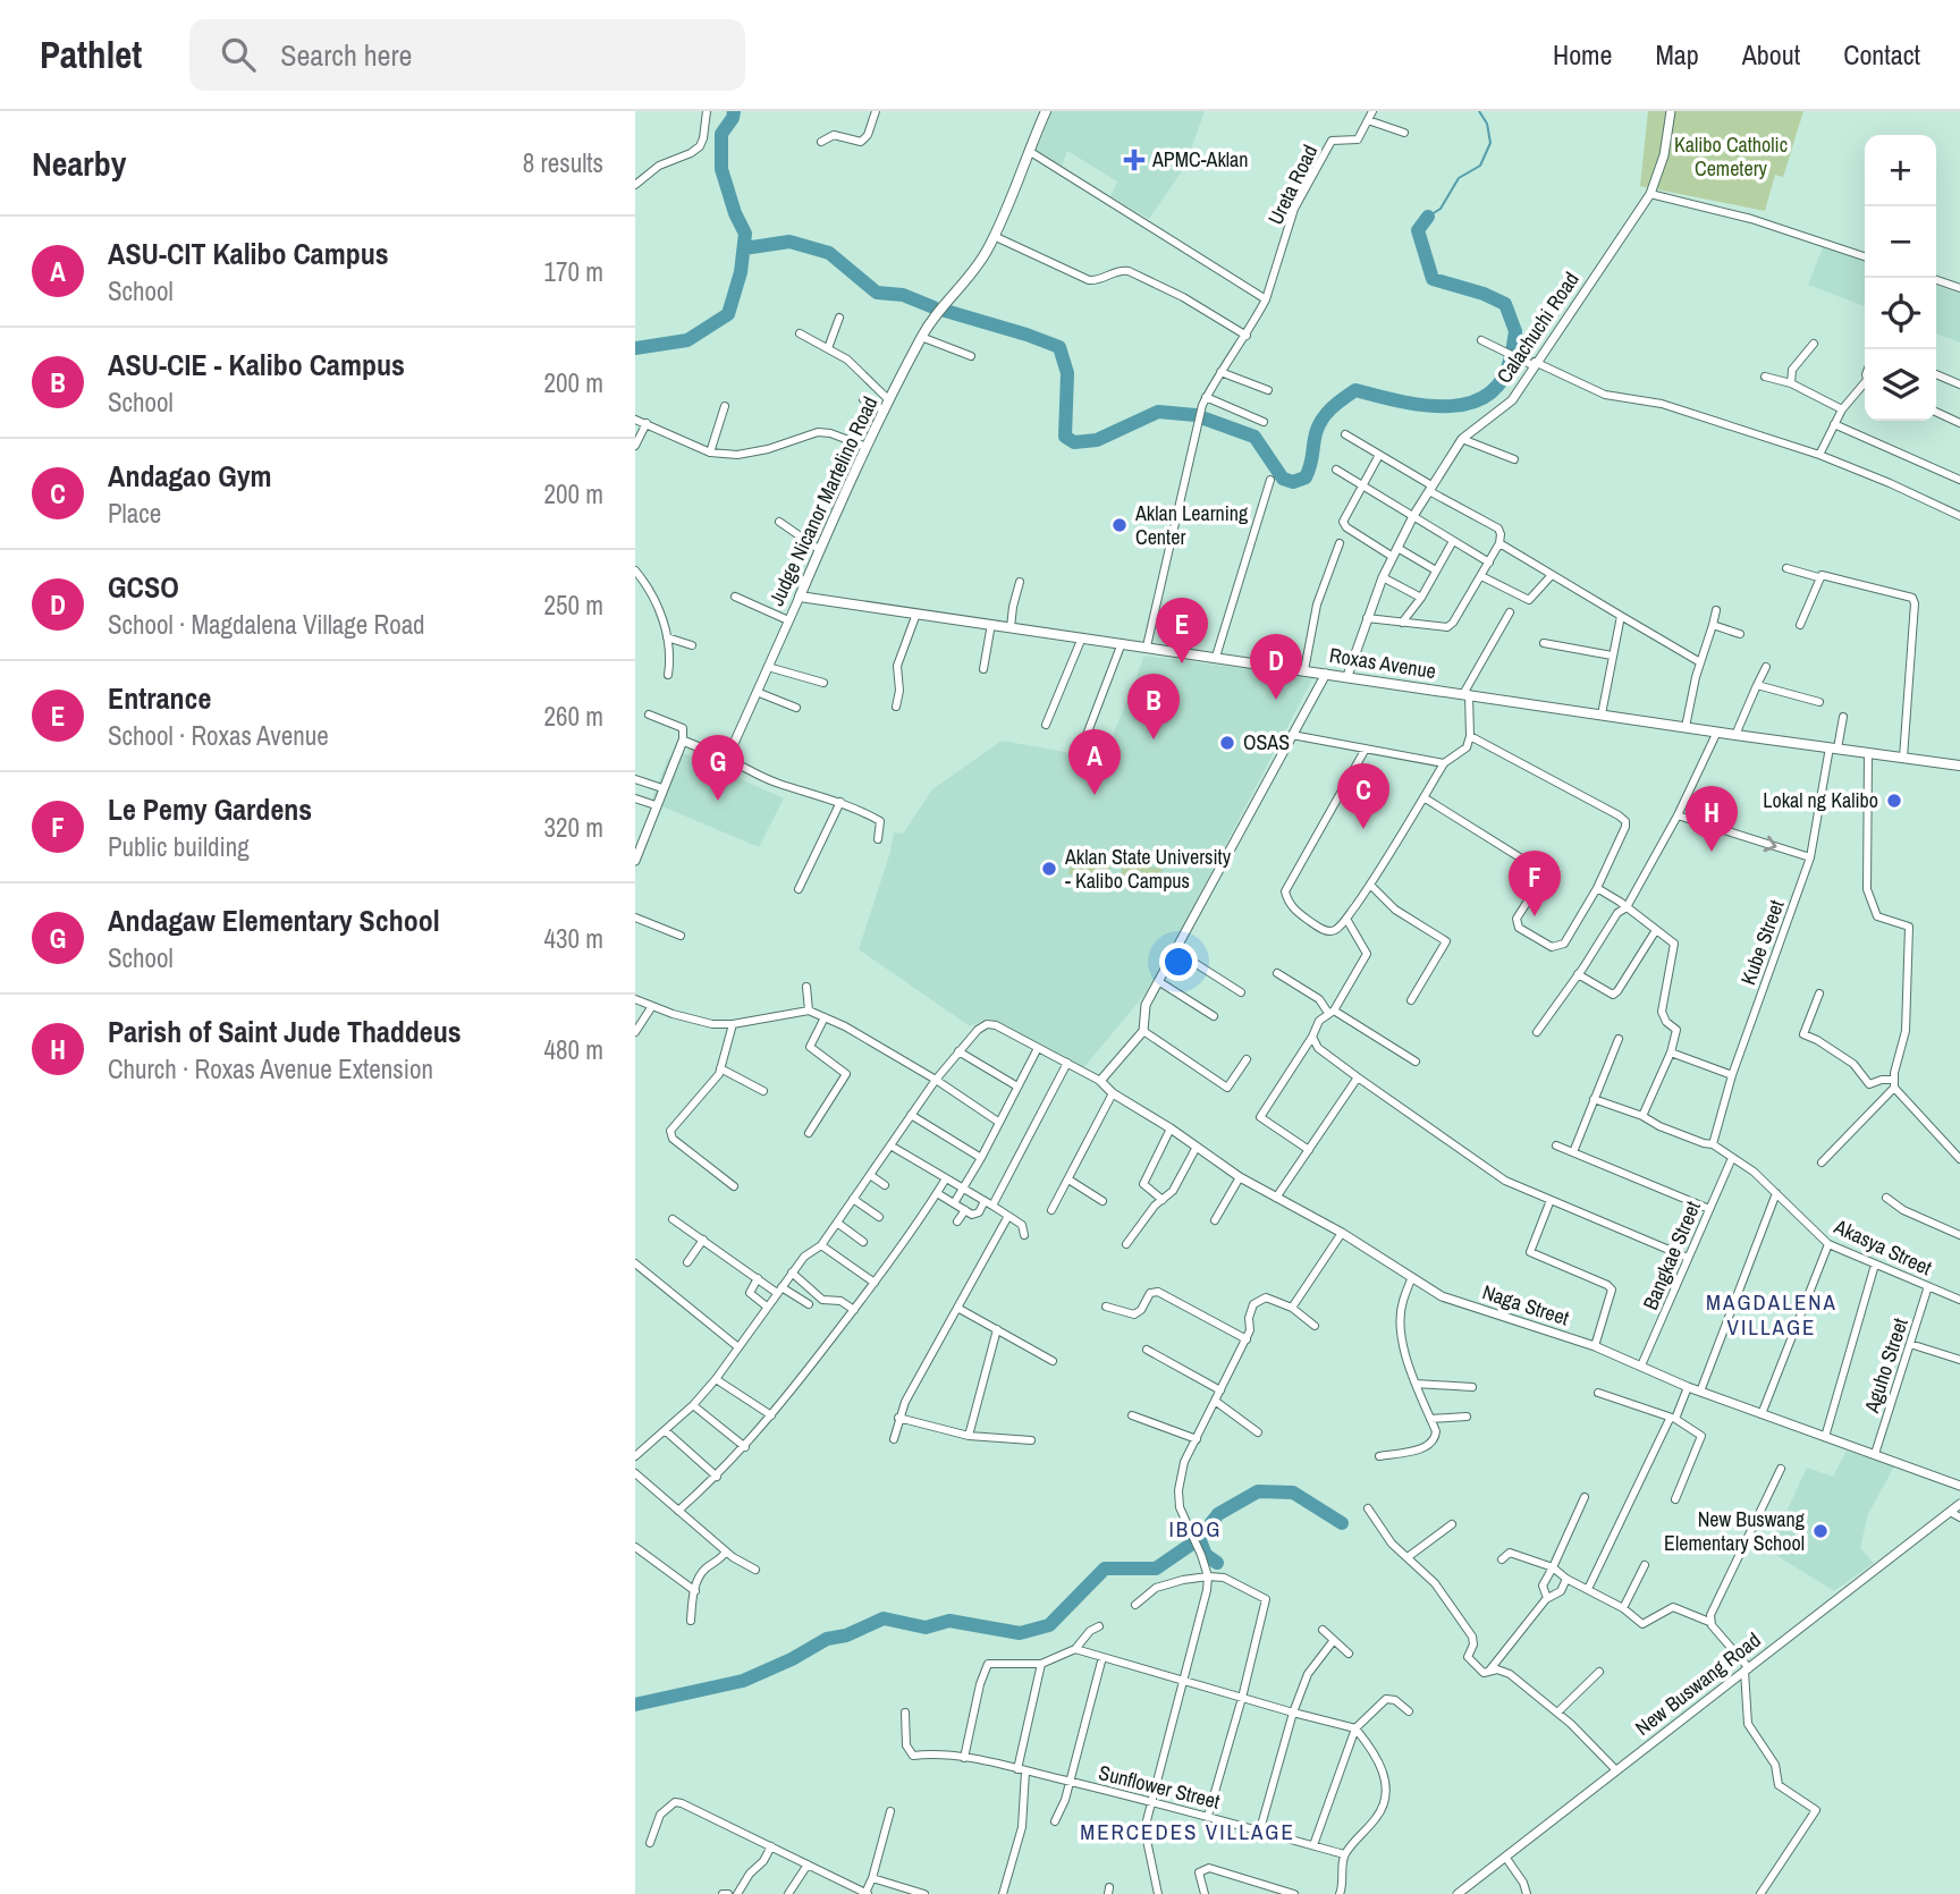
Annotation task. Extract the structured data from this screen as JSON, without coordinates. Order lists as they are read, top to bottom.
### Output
{
  "streets": {
    "main road": ["Judge Nicanor Martelino Road", "Roxas Avenue"],
    "street": [
      "Ureta Road",
      "Calachuchi Road",
      "Kube Street",
      "Akasya Street",
      "Bangkae Street",
      "Naga Street",
      "Aguho Street",
      "New Buswang Road",
      "Sunflower Street"
    ]
  },
  "crossings": [
    ["Calachuchi Road", "Roxas Avenue"],
    ["Judge Nicanor Martelino Road", "Roxas Avenue"],
    ["Roxas Avenue", "Kube Street"],
    ["Kube Street", "Akasya Street"],
    ["Akasya Street", "Bangkae Street"],
    ["Akasya Street", "Aguho Street"],
    ["Bangkae Street", "Naga Street"],
    ["Naga Street", "Aguho Street"]
  ],
  "districts": ["MAGDALENA VILLAGE", "IBOG", "MERCEDES VILLAGE"],
  "parks": ["Kalibo Catholic Cemetery"],
  "places": {
    "health": ["APMC-Aklan"],
    "other": [
      "Aklan Learning Center",
      "OSAS",
      "Lokal ng Kalibo",
      "Aklan State University - Kalibo Campus",
      "New Buswang Elementary School"
    ]
  },
  "page": {
    "header": "Pathlet",
    "search": "Search here",
    "nav": [
      "Home",
      "Map",
      "About",
      "Contact"
    ],
    "heading": ["Nearby", "8 results"],
    "map_buttons": ["+", "−"],
    "list": [
      {
        "mark": "A",
        "name": "ASU-CIT Kalibo Campus",
        "note": "School",
        "value": "170 m"
      },
      {
        "mark": "B",
        "name": "ASU-CIE - Kalibo Campus",
        "note": "School",
        "value": "200 m"
      },
      {
        "mark": "C",
        "name": "Andagao Gym",
        "note": "Place",
        "value": "200 m"
      },
      {
        "mark": "D",
        "name": "GCSO",
        "note": "School · Magdalena Village Road",
        "value": "250 m"
      },
      {
        "mark": "E",
        "name": "Entrance",
        "note": "School · Roxas Avenue",
        "value": "260 m"
      },
      {
        "mark": "F",
        "name": "Le Pemy Gardens",
        "note": "Public building",
        "value": "320 m"
      },
      {
        "mark": "G",
        "name": "Andagaw Elementary School",
        "note": "School",
        "value": "430 m"
      },
      {
        "mark": "H",
        "name": "Parish of Saint Jude Thaddeus",
        "note": "Church · Roxas Avenue Extension",
        "value": "480 m"
      }
    ],
    "pins": [
      "E",
      "D",
      "B",
      "A",
      "G",
      "C",
      "H",
      "F"
    ]
  }
}
